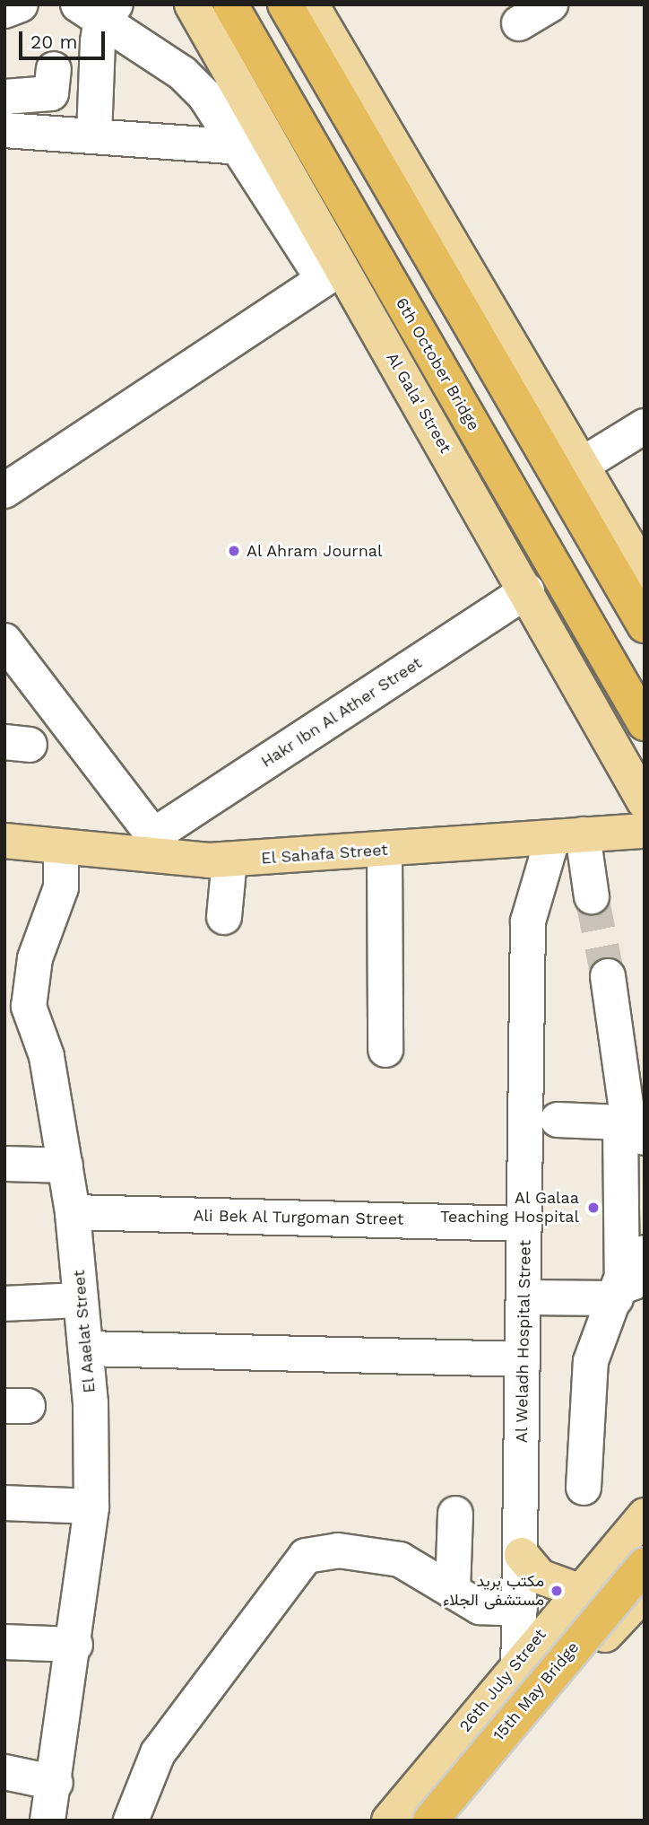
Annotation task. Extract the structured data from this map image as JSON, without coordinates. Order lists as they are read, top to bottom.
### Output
{
  "streets": {
    "highway": ["6th October Bridge", "15th May Bridge"],
    "main road": ["Al Gala' Street", "El Sahafa Street", "26th July Street"],
    "street": [
      "Hakr Ibn Al Ather Street",
      "Ali Bek Al Turgoman Street",
      "El Aaelat Street",
      "Al Weladh Hospital Street"
    ]
  },
  "crossings": [
    ["Al Gala' Street", "Hakr Ibn Al Ather Street"],
    ["Hakr Ibn Al Ather Street", "El Sahafa Street"],
    ["El Sahafa Street", "El Aaelat Street"],
    ["El Sahafa Street", "Al Weladh Hospital Street"],
    ["Ali Bek Al Turgoman Street", "El Aaelat Street"],
    ["Ali Bek Al Turgoman Street", "Al Weladh Hospital Street"],
    ["Al Weladh Hospital Street", "26th July Street"]
  ],
  "places": ["Al Ahram Journal", "Al Galaa Teaching Hospital", "مكتب بريد مستشفى الجلاء"],
  "scale_bar": "20 m"
}
